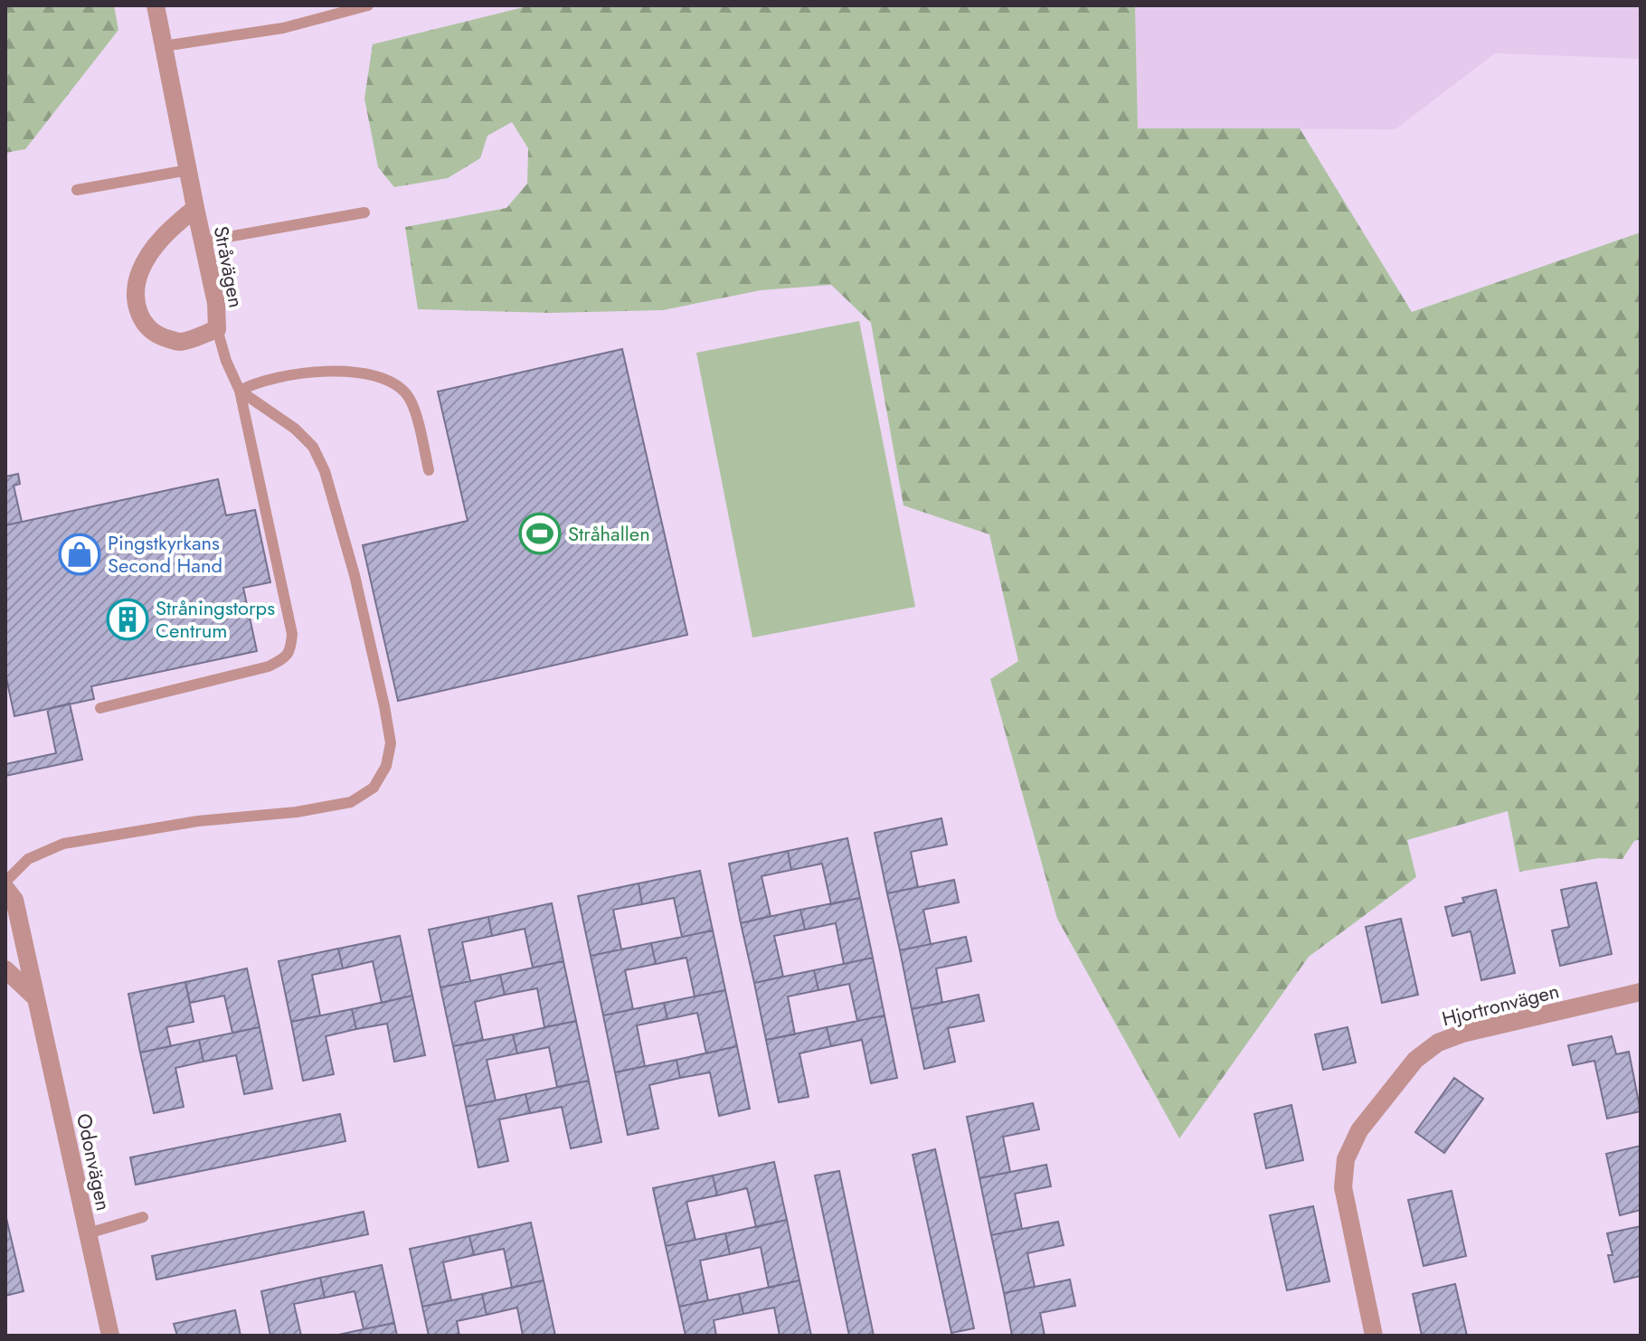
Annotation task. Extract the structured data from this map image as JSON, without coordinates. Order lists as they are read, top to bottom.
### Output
{
  "streets": {
    "street": ["Stråvägen", "Hjortronvägen", "Odonvägen"]
  },
  "places": {
    "sports": ["Stråhallen"],
    "shop": ["Pingstkyrkans Second Hand"],
    "building": ["Stråningstorps Centrum"]
  }
}
